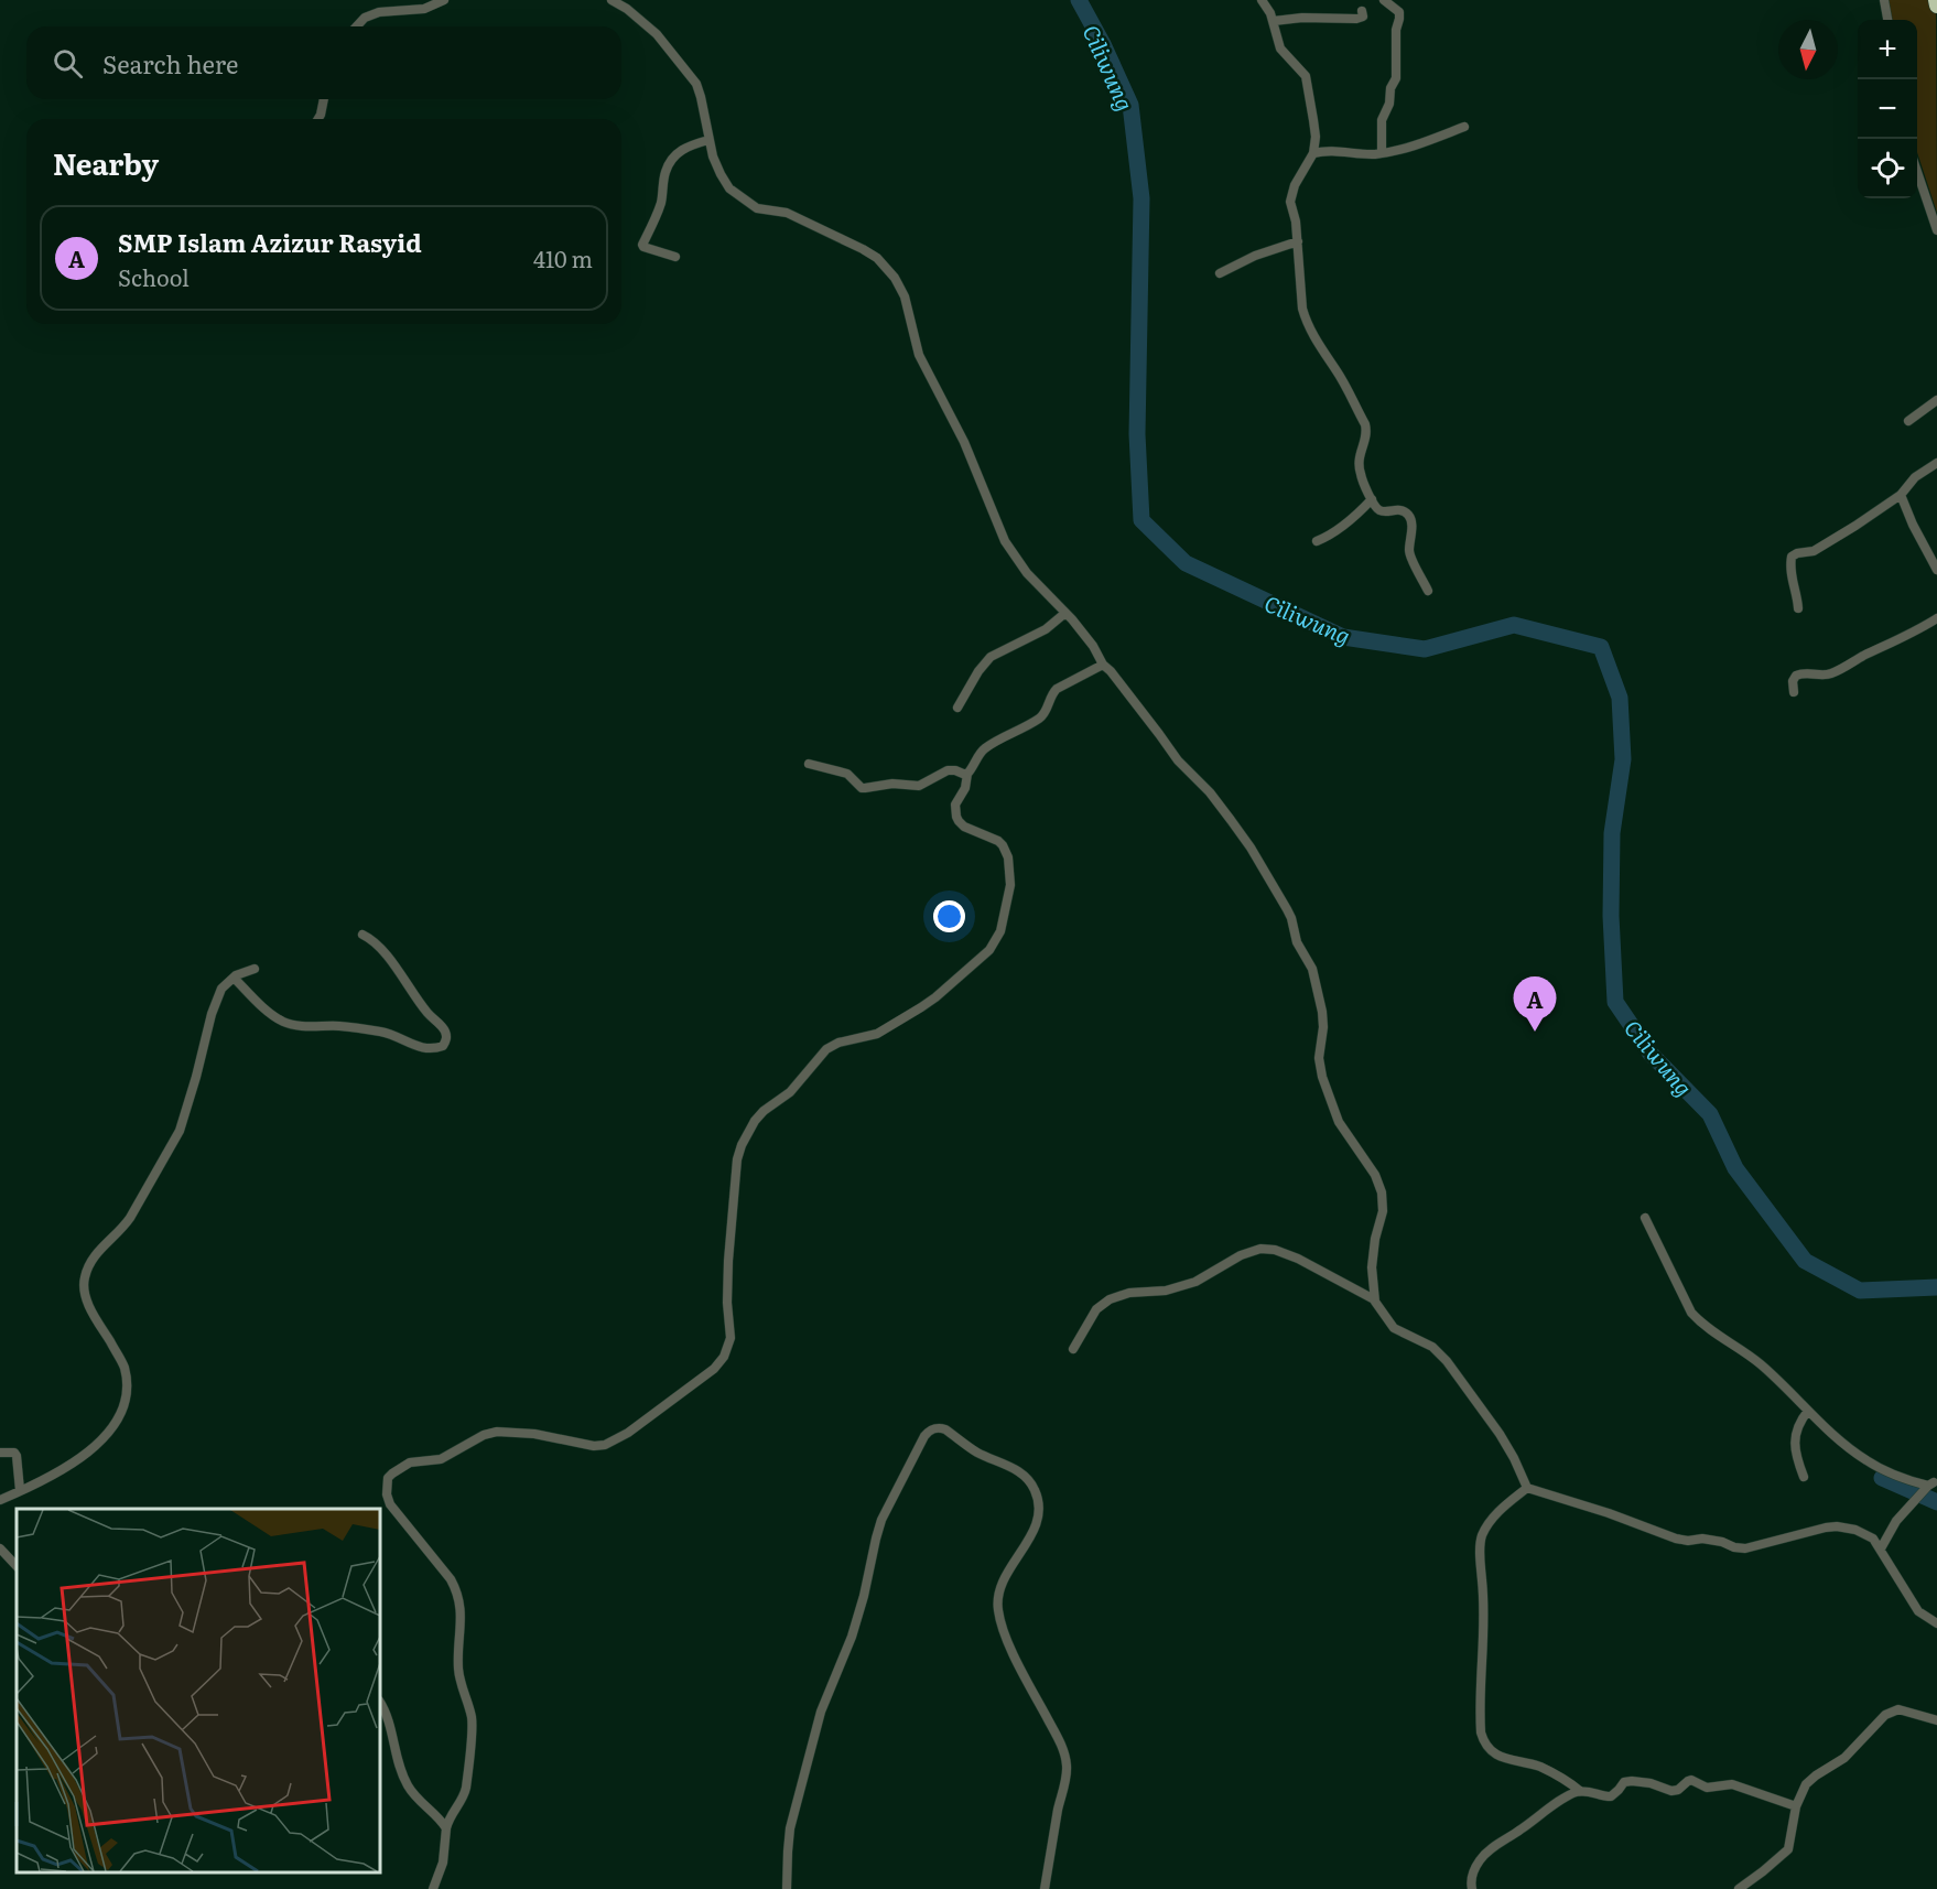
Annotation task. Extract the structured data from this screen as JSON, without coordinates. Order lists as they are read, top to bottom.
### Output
{
  "water": ["Ciliwung"],
  "north": "bottom",
  "page": {
    "map_buttons": ["+", "−"],
    "search": "Search here",
    "heading": "Nearby",
    "list": [
      {
        "mark": "A",
        "name": "SMP Islam Azizur Rasyid",
        "note": "School",
        "value": "410 m"
      }
    ],
    "pins": "A"
  }
}
